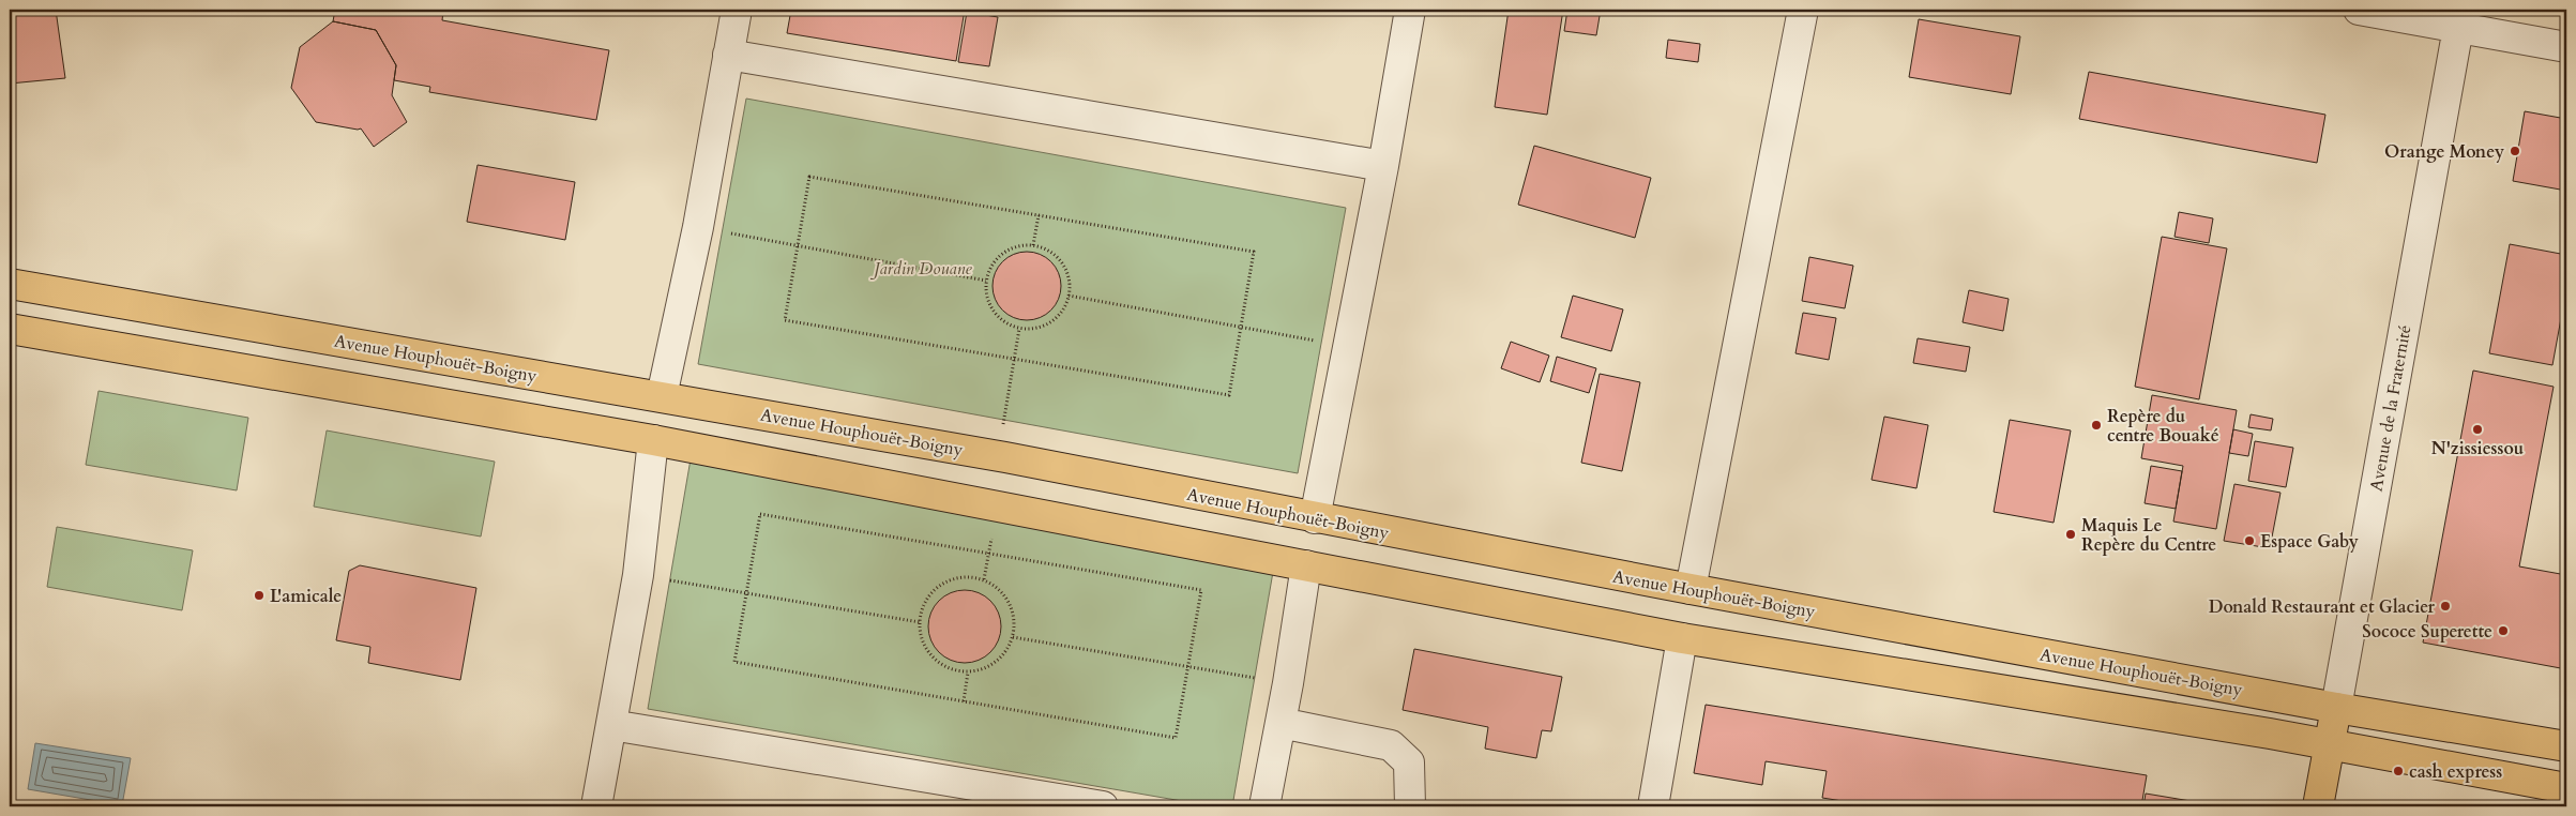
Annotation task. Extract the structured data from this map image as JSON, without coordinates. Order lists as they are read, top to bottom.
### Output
{
  "streets": {
    "main road": ["Avenue Houphouët-Boigny", "Avenue de la Fraternité"]
  },
  "crossings": [
    ["Avenue Houphouët-Boigny", "Avenue de la Fraternité"]
  ],
  "parks": ["Jardin Douane"],
  "places": [
    "Orange Money",
    "Repère du centre Bouaké",
    "N'zissiessou",
    "Maquis Le Repère du Centre",
    "Espace Gaby",
    "L'amicale",
    "Donald Restaurant et Glacier",
    "Sococe Superette",
    "cash express"
  ]
}
